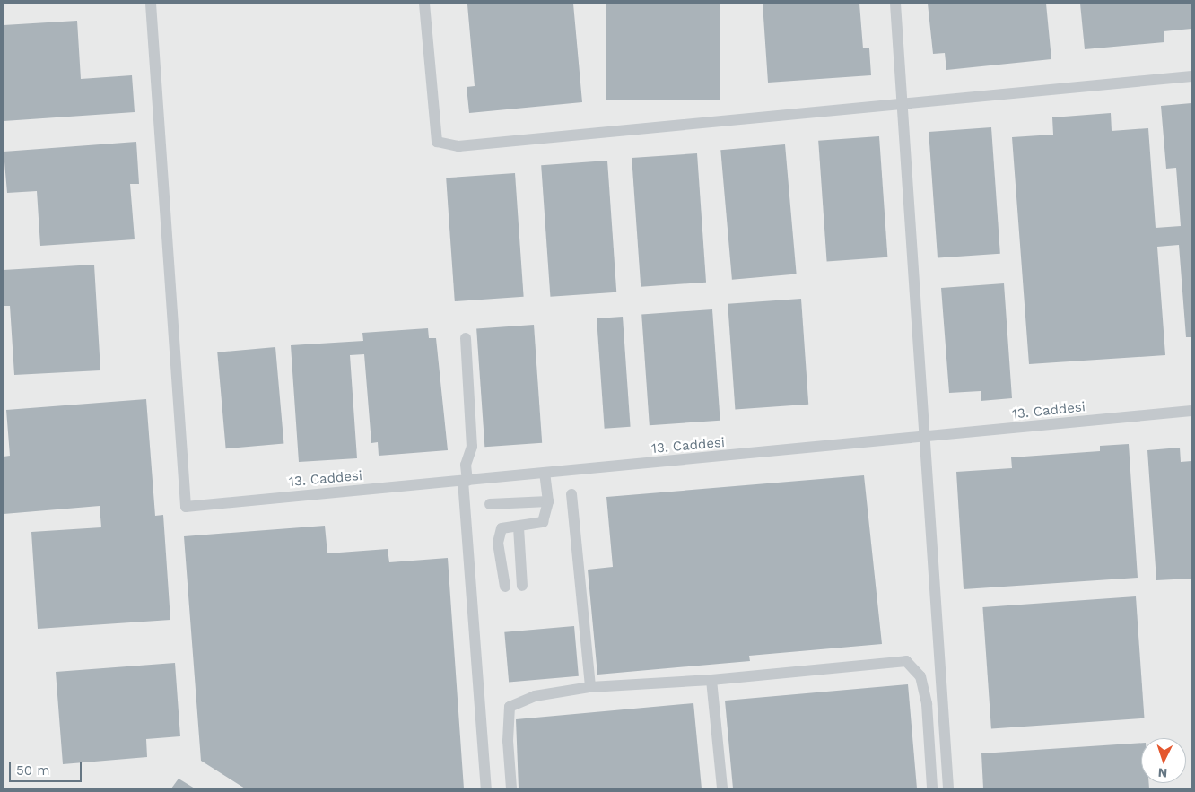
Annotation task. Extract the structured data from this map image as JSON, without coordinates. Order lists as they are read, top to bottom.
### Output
{
  "streets": {
    "street": ["13. Caddesi"]
  },
  "scale_bar": "50 m",
  "north": "bottom"
}
